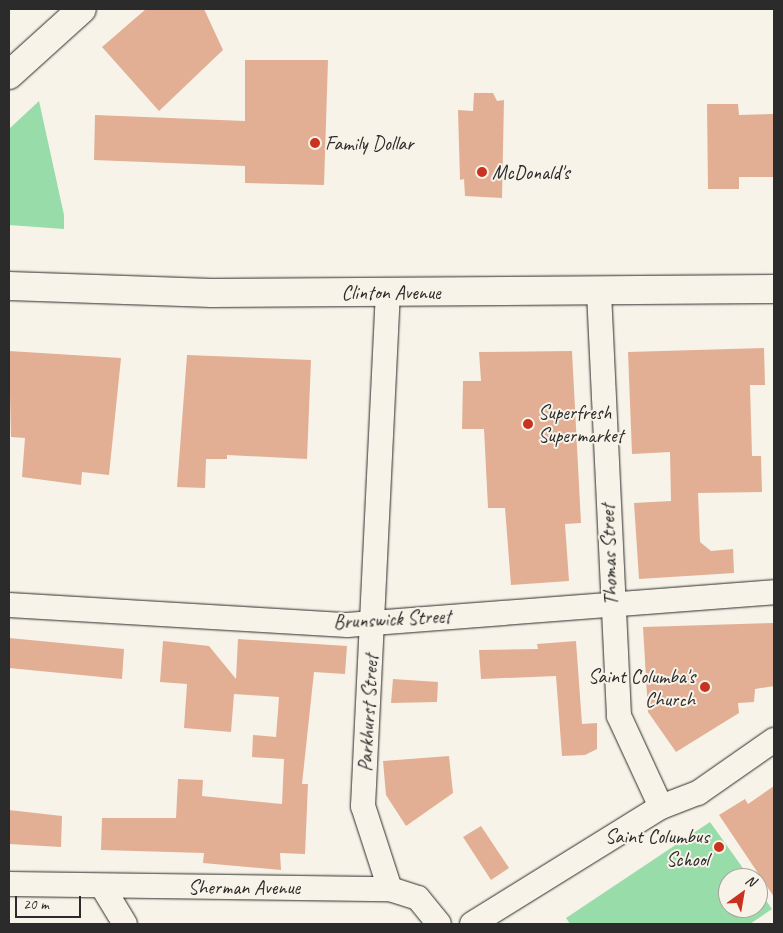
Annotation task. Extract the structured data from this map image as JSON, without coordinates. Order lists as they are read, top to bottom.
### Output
{
  "streets": {
    "main road": ["Clinton Avenue"],
    "street": [
      "Thomas Street",
      "Brunswick Street",
      "Parkhurst Street",
      "Sherman Avenue"
    ]
  },
  "crossings": [
    ["Clinton Avenue", "Thomas Street"],
    ["Clinton Avenue", "Parkhurst Street"],
    ["Thomas Street", "Brunswick Street"],
    ["Brunswick Street", "Parkhurst Street"],
    ["Parkhurst Street", "Sherman Avenue"]
  ],
  "places": [
    "Family Dollar",
    "McDonald's",
    "Superfresh Supermarket",
    "Saint Columba's Church",
    "Saint Columbus School"
  ],
  "scale_bar": "20 m",
  "north": "top right"
}
